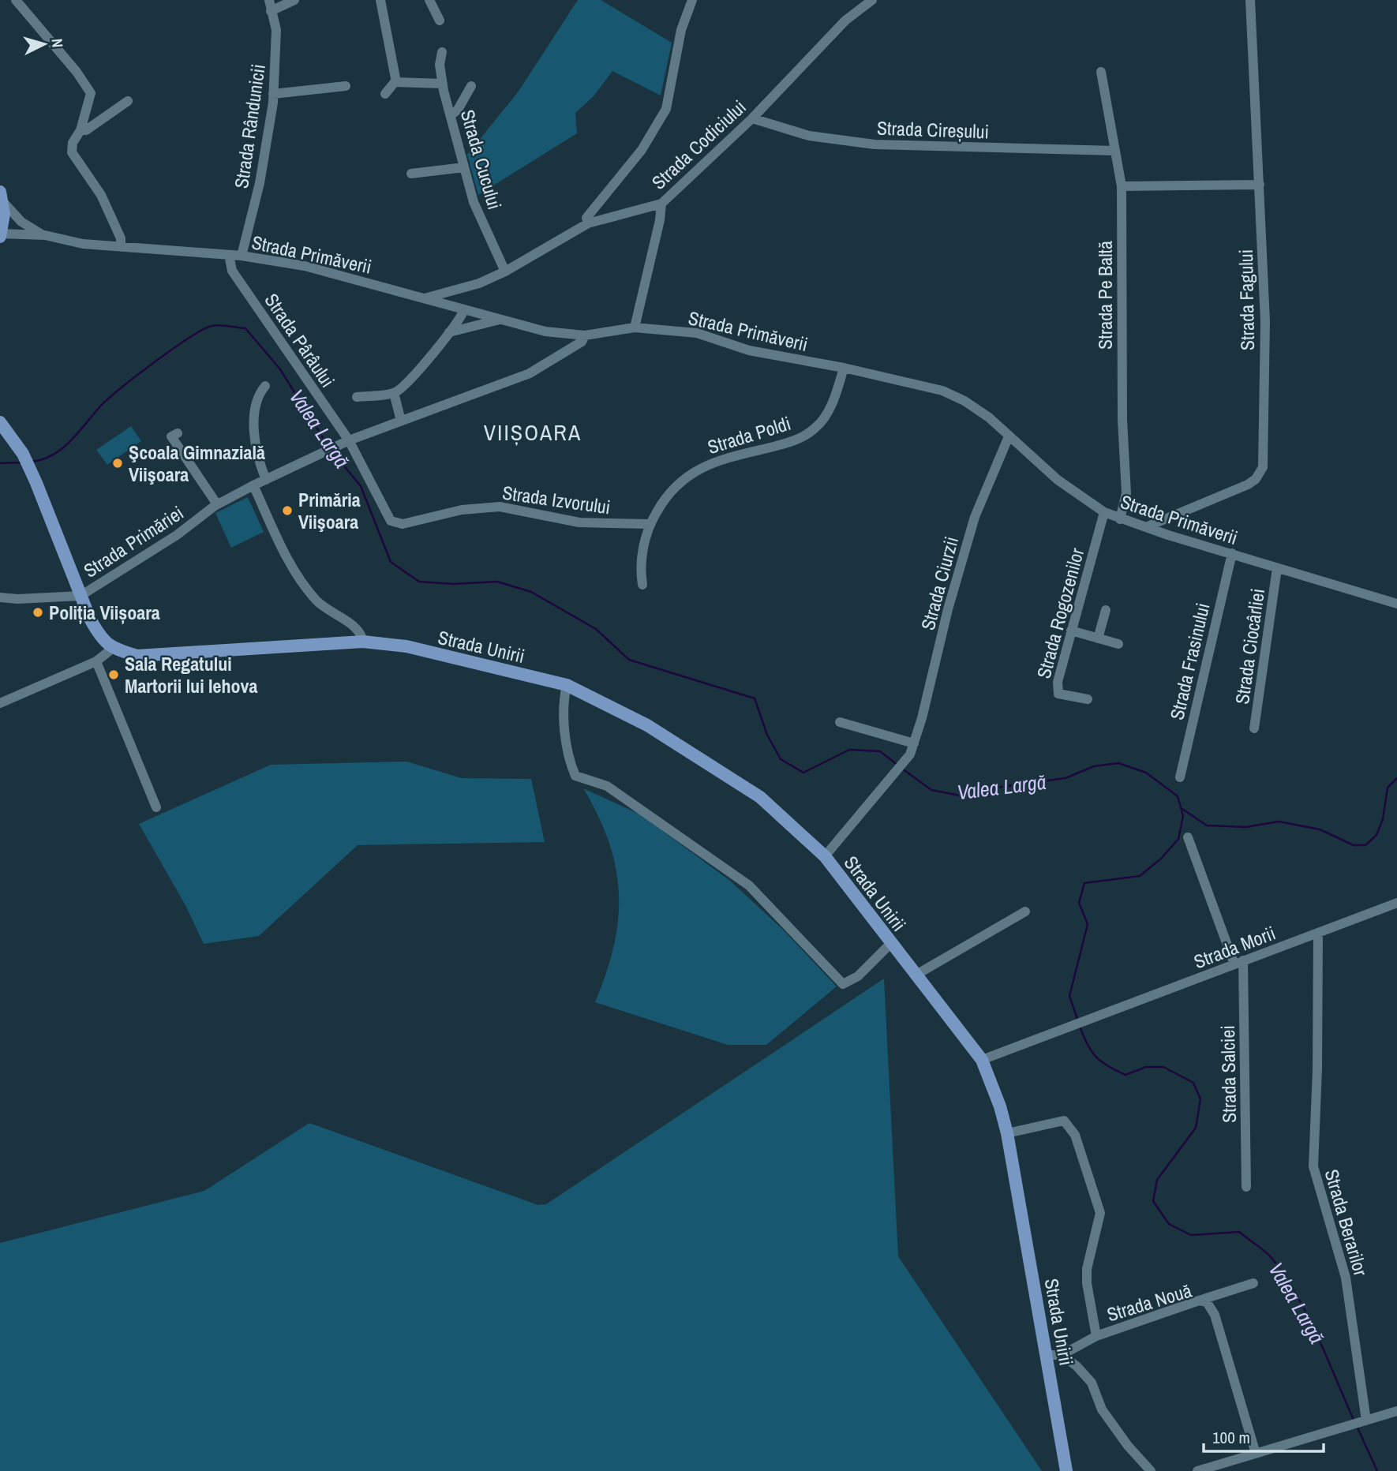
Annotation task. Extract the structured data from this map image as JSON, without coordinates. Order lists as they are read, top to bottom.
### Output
{
  "streets": {
    "main road": ["Strada Unirii"],
    "street": [
      "Strada Rândunicii",
      "Strada Cireșului",
      "Strada Codiciului",
      "Strada Cucului",
      "Strada Primăverii",
      "Strada Pe Baltă",
      "Strada Fagului",
      "Strada Pârâului",
      "Strada Poldi",
      "Strada Izvorului",
      "Strada Primăriei",
      "Strada Ciurzii",
      "Strada Rogozenilor",
      "Strada Ciocârliei",
      "Strada Frasinului",
      "Strada Morii",
      "Strada Salciei",
      "Strada Berarilor",
      "Strada Nouă"
    ]
  },
  "crossings": [
    ["Strada Rândunicii", "Strada Primăverii"],
    ["Strada Cireșului", "Strada Codiciului"],
    ["Strada Cireșului", "Strada Pe Baltă"],
    ["Strada Codiciului", "Strada Cucului"],
    ["Strada Codiciului", "Strada Primăverii"],
    ["Strada Primăverii", "Strada Pe Baltă"],
    ["Strada Primăverii", "Strada Fagului"],
    ["Strada Primăverii", "Strada Pârâului"],
    ["Strada Primăverii", "Strada Poldi"],
    ["Strada Primăverii", "Strada Primăriei"],
    ["Strada Primăverii", "Strada Ciurzii"],
    ["Strada Primăverii", "Strada Rogozenilor"],
    ["Strada Primăverii", "Strada Ciocârliei"],
    ["Strada Primăverii", "Strada Frasinului"],
    ["Strada Pârâului", "Strada Izvorului"],
    ["Strada Pârâului", "Strada Primăriei"],
    ["Strada Poldi", "Strada Izvorului"],
    ["Strada Izvorului", "Strada Primăriei"],
    ["Strada Ciurzii", "Strada Unirii"],
    ["Strada Unirii", "Strada Morii"],
    ["Strada Unirii", "Strada Nouă"],
    ["Strada Morii", "Strada Salciei"],
    ["Strada Morii", "Strada Berarilor"]
  ],
  "districts": ["VIIȘOARA"],
  "water": ["Valea Largă"],
  "places": [
    "Şcoala Gimnazială Viişoara",
    "Primăria Viişoara",
    "Poliția Viișoara",
    "Sala Regatului Martorii lui Iehova"
  ],
  "scale_bar": "100 m",
  "north": "right"
}
